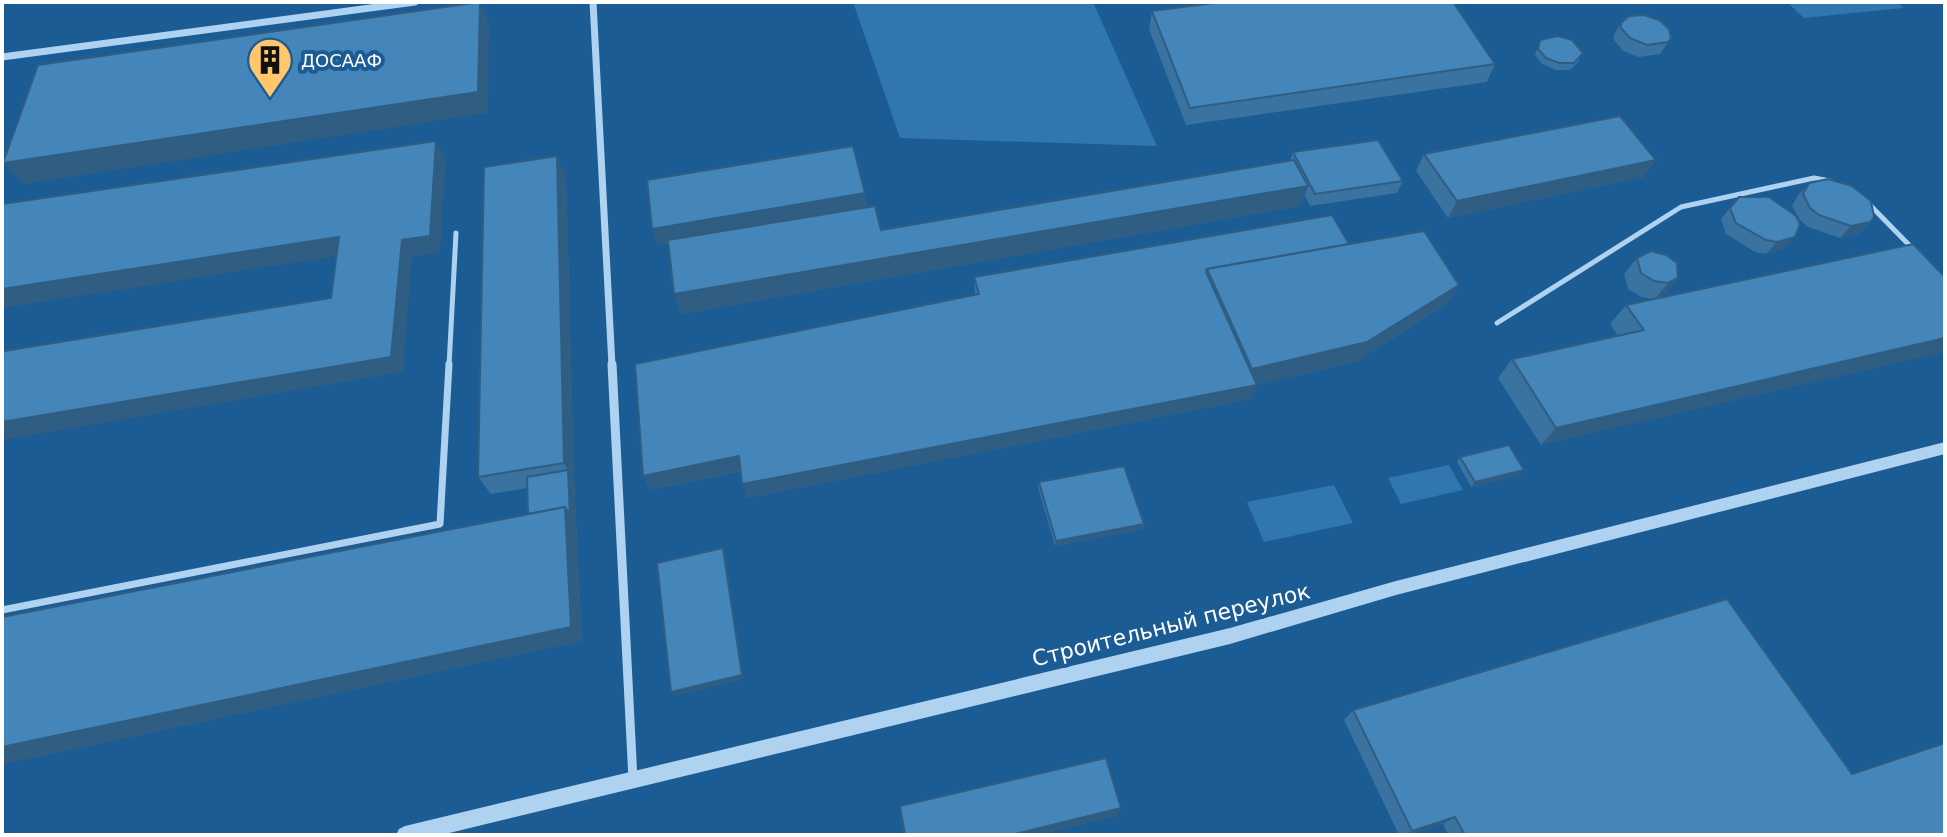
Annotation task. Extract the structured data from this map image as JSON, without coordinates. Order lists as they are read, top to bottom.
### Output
{
  "streets": {
    "street": ["Строительный переулок"]
  },
  "places": {
    "building": ["ДОСААФ"]
  }
}
